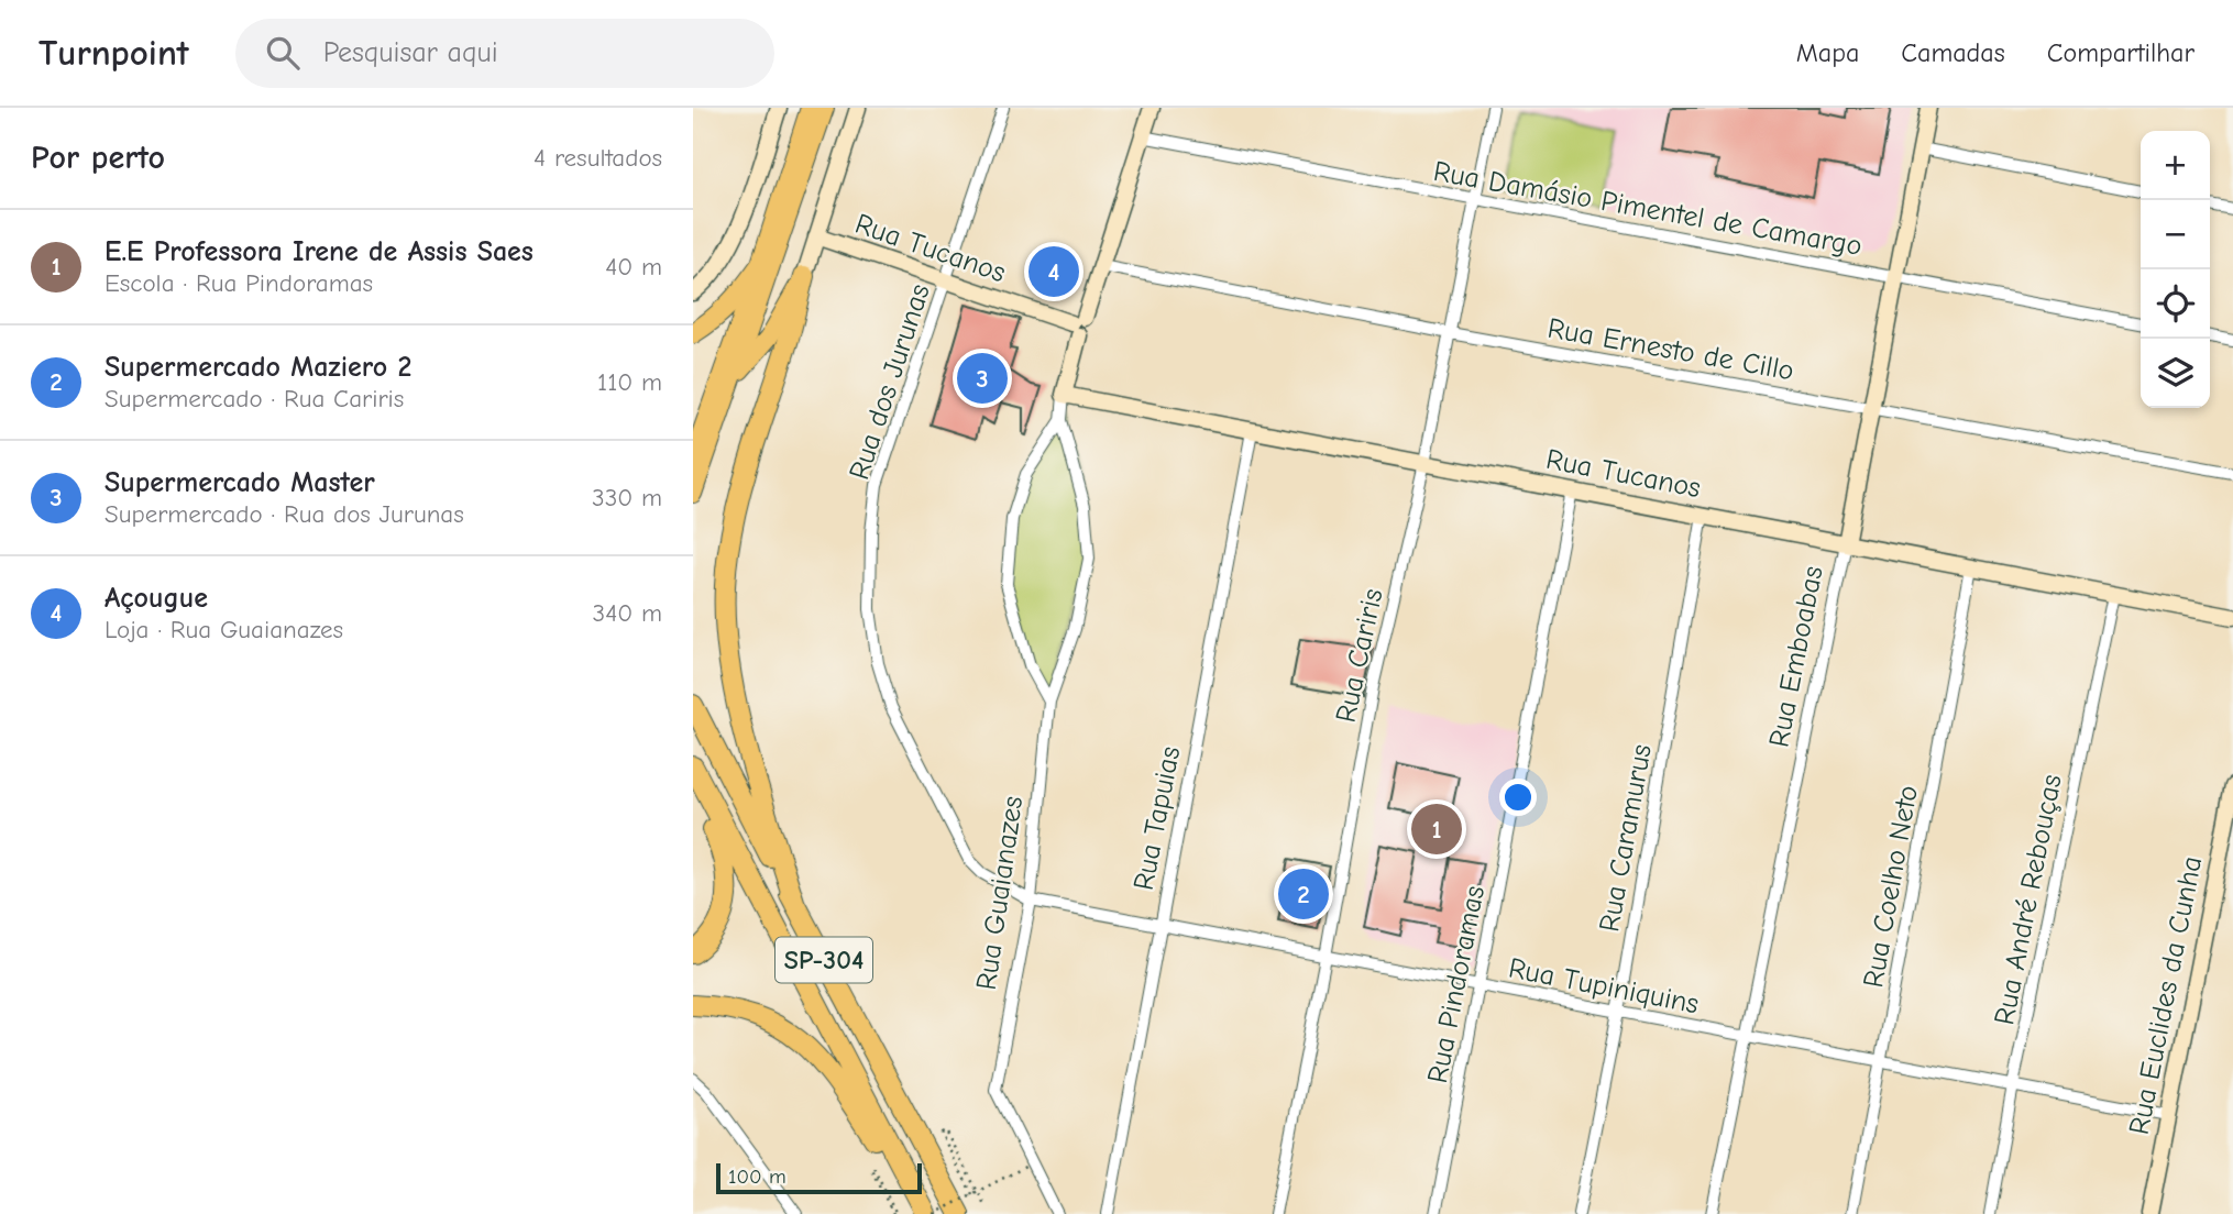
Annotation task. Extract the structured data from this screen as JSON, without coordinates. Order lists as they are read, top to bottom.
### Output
{
  "streets": {
    "highway": ["SP-304"],
    "street": [
      "Rua Damásio Pimentel de Camargo",
      "Rua Tucanos",
      "Rua Ernesto de Cillo",
      "Rua dos Jurunas",
      "Rua Cariris",
      "Rua Emboabas",
      "Rua Tapuias",
      "Rua Caramurus",
      "Rua Coelho Neto",
      "Rua Guaianazes",
      "Rua André Rebouças",
      "Rua Pindoramas",
      "Rua Tupiniquins",
      "Rua Euclides da Cunha"
    ]
  },
  "crossings": [
    ["Rua Damásio Pimentel de Camargo", "Rua Cariris"],
    ["Rua Damásio Pimentel de Camargo", "Rua Emboabas"],
    ["Rua Tucanos", "Rua dos Jurunas"],
    ["Rua Tucanos", "Rua Cariris"],
    ["Rua Tucanos", "Rua Emboabas"],
    ["Rua Tucanos", "Rua Tapuias"],
    ["Rua Tucanos", "Rua Caramurus"],
    ["Rua Tucanos", "Rua Coelho Neto"],
    ["Rua Tucanos", "Rua Guaianazes"],
    ["Rua Tucanos", "Rua André Rebouças"],
    ["Rua Tucanos", "Rua Pindoramas"],
    ["Rua Ernesto de Cillo", "Rua Cariris"],
    ["Rua Ernesto de Cillo", "Rua Emboabas"],
    ["Rua dos Jurunas", "Rua Guaianazes"],
    ["Rua dos Jurunas", "Rua Tupiniquins"],
    ["Rua Cariris", "Rua Tupiniquins"],
    ["Rua Emboabas", "Rua Tupiniquins"],
    ["Rua Tapuias", "Rua Tupiniquins"],
    ["Rua Caramurus", "Rua Tupiniquins"],
    ["Rua Coelho Neto", "Rua Tupiniquins"],
    ["Rua Guaianazes", "Rua Tupiniquins"],
    ["Rua André Rebouças", "Rua Tupiniquins"],
    ["Rua Pindoramas", "Rua Tupiniquins"],
    ["Rua Tupiniquins", "Rua Euclides da Cunha"]
  ],
  "scale_bar": "100 m",
  "page": {
    "header": "Turnpoint",
    "search": "Pesquisar aqui",
    "nav": ["Mapa", "Camadas", "Compartilhar"],
    "heading": ["Por perto", "4 resultados"],
    "map_buttons": ["+", "−"],
    "list": [
      {
        "mark": "1",
        "name": "E.E Professora Irene de Assis Saes",
        "note": "Escola · Rua Pindoramas",
        "value": "40 m"
      },
      {
        "mark": "2",
        "name": "Supermercado Maziero 2",
        "note": "Supermercado · Rua Cariris",
        "value": "110 m"
      },
      {
        "mark": "3",
        "name": "Supermercado Master",
        "note": "Supermercado · Rua dos Jurunas",
        "value": "330 m"
      },
      {
        "mark": "4",
        "name": "Açougue",
        "note": "Loja · Rua Guaianazes",
        "value": "340 m"
      }
    ],
    "pins": [
      "4",
      "3",
      "1",
      "2"
    ],
    "scale": "100 m"
  }
}
